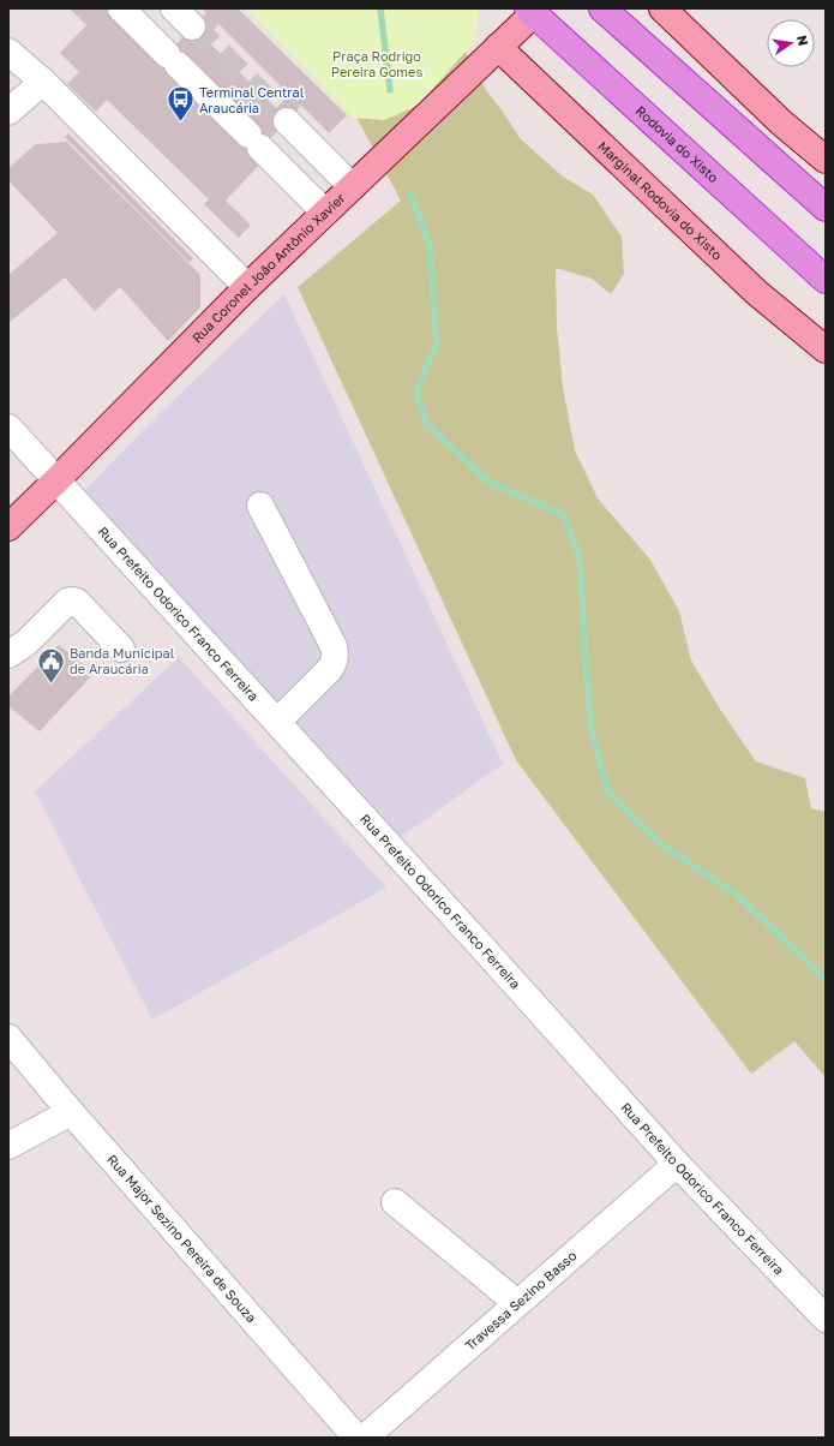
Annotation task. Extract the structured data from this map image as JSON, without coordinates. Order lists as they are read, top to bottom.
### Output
{
  "streets": {
    "highway": ["Rodovia do Xisto"],
    "main road": ["Marginal Rodovia do Xisto", "Rua Coronel João Antônio Xavier"],
    "street": ["Rua Prefeito Odorico Franco Ferreira", "Rua Major Sezino Pereira de Souza", "Travessa Sezino Basso"]
  },
  "crossings": [
    ["Rodovia do Xisto", "Rua Coronel João Antônio Xavier"],
    ["Marginal Rodovia do Xisto", "Rua Coronel João Antônio Xavier"],
    ["Rua Coronel João Antônio Xavier", "Rua Prefeito Odorico Franco Ferreira"],
    ["Rua Prefeito Odorico Franco Ferreira", "Travessa Sezino Basso"]
  ],
  "parks": ["Praça Rodrigo Pereira Gomes"],
  "places": {
    "bus stop": ["Terminal Central Araucária"],
    "public building": ["Banda Municipal de Araucária"]
  },
  "north": "right"
}
